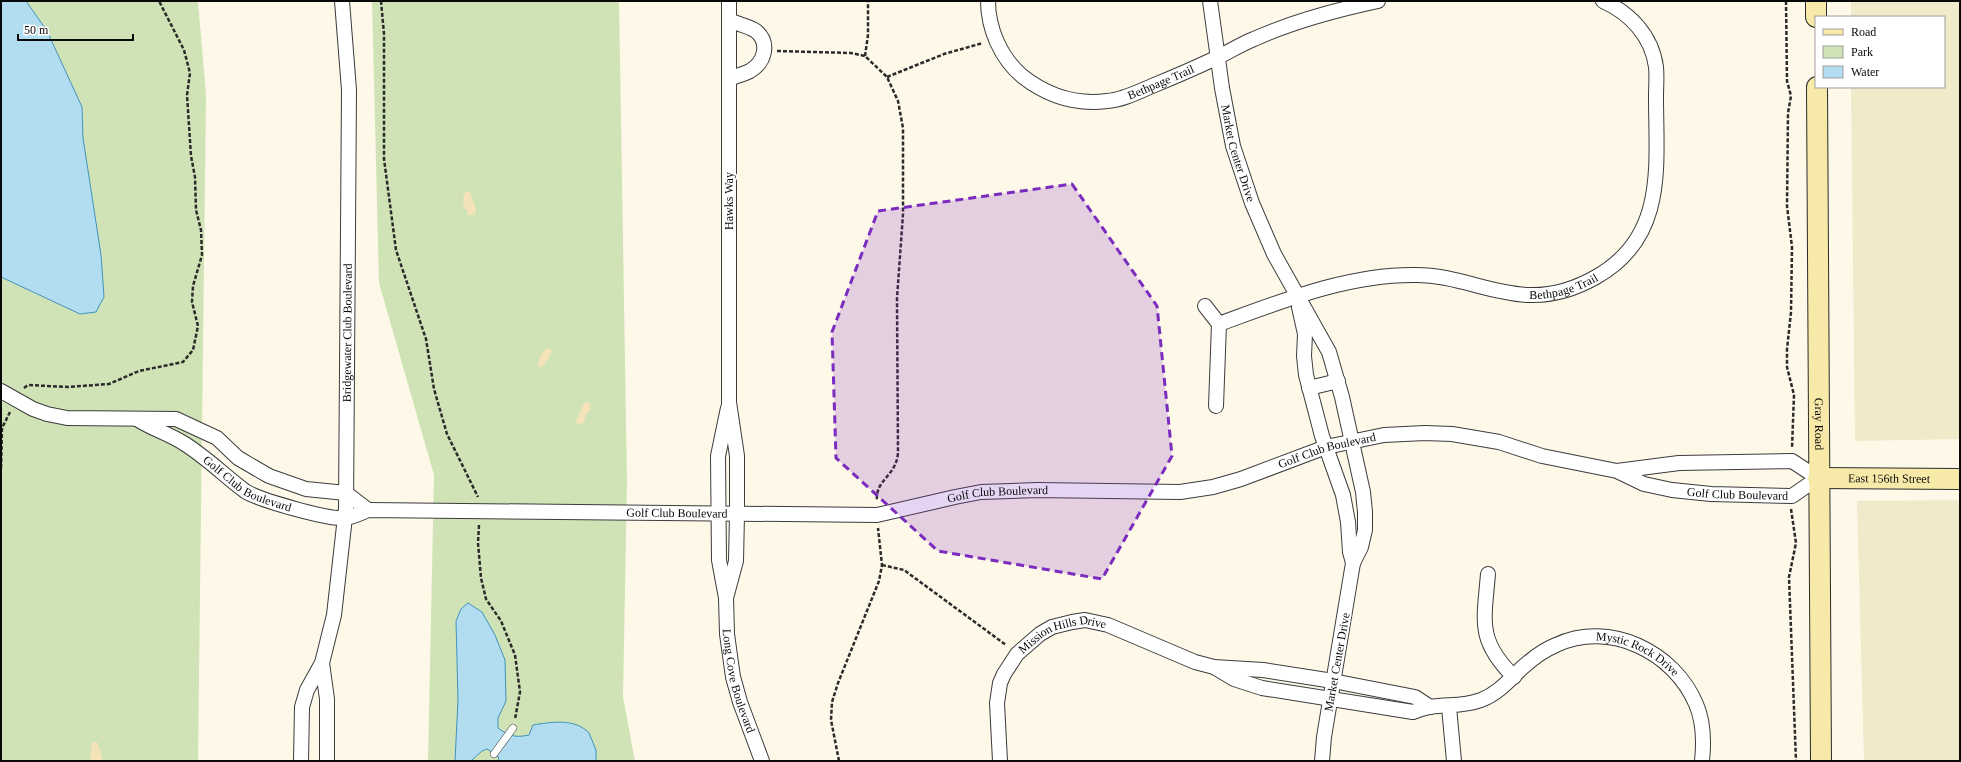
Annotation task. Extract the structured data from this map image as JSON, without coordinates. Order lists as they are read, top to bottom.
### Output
{
  "streets": {
    "street": [
      "Bethpage Trail",
      "Market Center Drive",
      "Hawks Way",
      "Bridgewater Club Boulevard",
      "Gray Road",
      "Golf Club Boulevard",
      "East 156th Street",
      "Mission Hills Drive",
      "Mystic Rock Drive",
      "Long Cove Boulevard"
    ]
  },
  "crossings": [
    ["Bethpage Trail", "Market Center Drive"],
    ["Market Center Drive", "Golf Club Boulevard"],
    ["Market Center Drive", "Mission Hills Drive"],
    ["Market Center Drive", "Mystic Rock Drive"],
    ["Hawks Way", "Golf Club Boulevard"],
    ["Hawks Way", "Long Cove Boulevard"],
    ["Bridgewater Club Boulevard", "Golf Club Boulevard"],
    ["Gray Road", "Golf Club Boulevard"],
    ["Gray Road", "East 156th Street"],
    ["Golf Club Boulevard", "East 156th Street"],
    ["Golf Club Boulevard", "Long Cove Boulevard"],
    ["Mission Hills Drive", "Mystic Rock Drive"]
  ],
  "legend": ["Road", "Park", "Water"],
  "scale_bar": "50 m"
}
